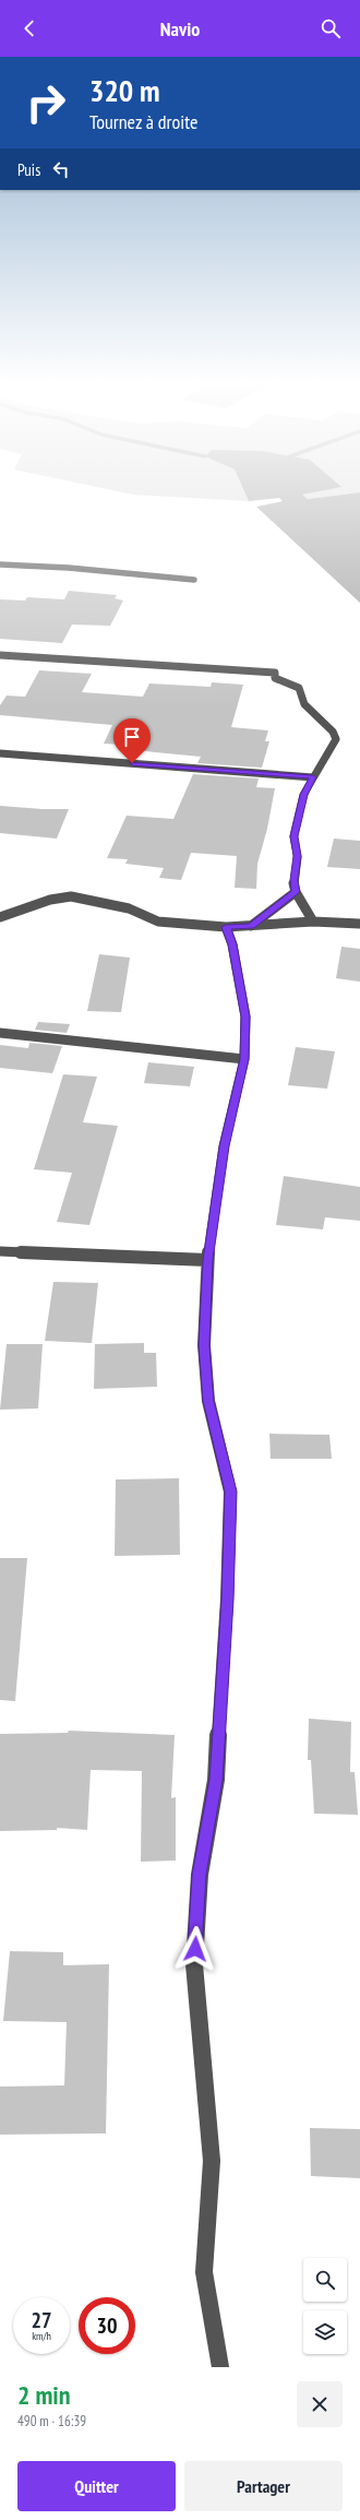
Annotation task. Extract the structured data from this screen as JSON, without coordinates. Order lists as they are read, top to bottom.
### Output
{
  "page": {
    "header": "Navio",
    "turn": ["320 m", "Tournez à droite"],
    "then": "Puis",
    "speed": "27 km/h",
    "limit": "30",
    "heading": ["2 min", "490 m · 16:39"],
    "buttons": ["Quitter", "Partager"]
  }
}
